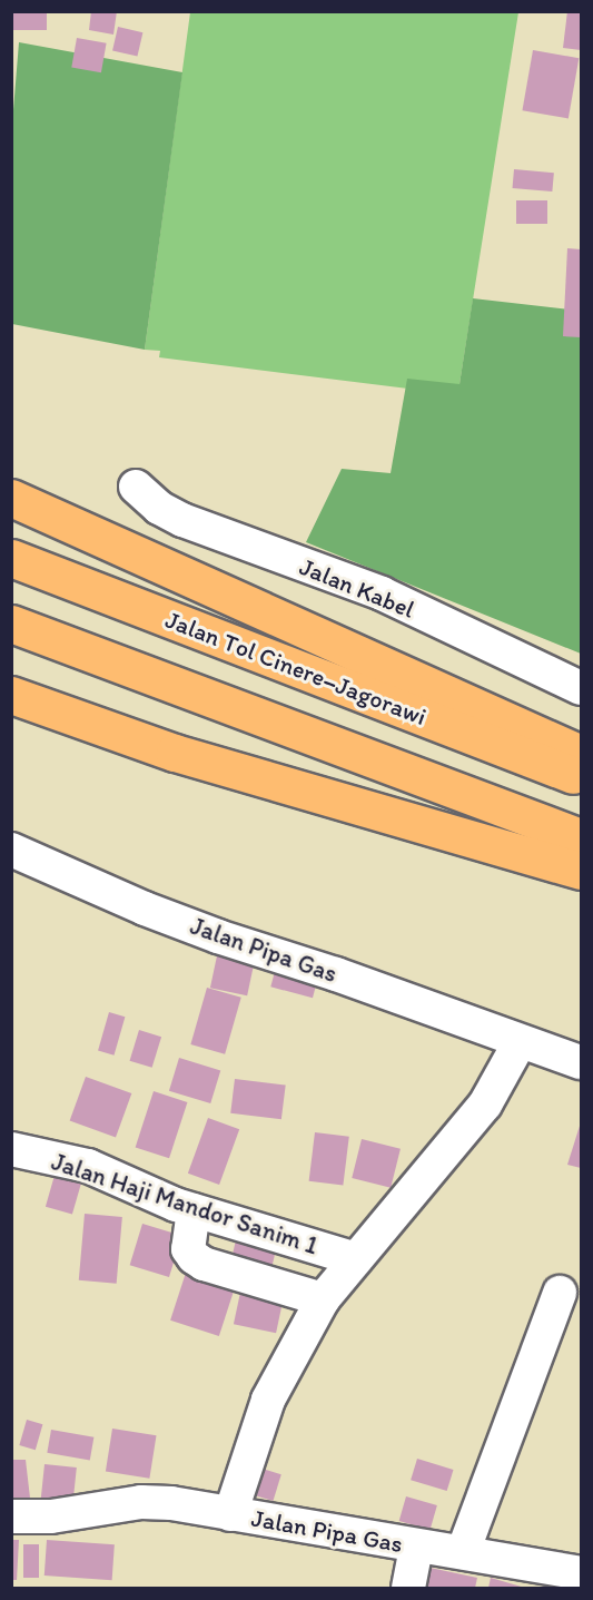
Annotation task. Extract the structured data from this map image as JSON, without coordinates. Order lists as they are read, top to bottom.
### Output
{
  "streets": {
    "highway": ["Jalan Tol Cinere–Jagorawi"],
    "street": ["Jalan Kabel", "Jalan Pipa Gas", "Jalan Haji Mandor Sanim 1"]
  },
  "crossings": [
    ["Jalan Pipa Gas", "Jalan Haji Mandor Sanim 1"]
  ]
}
